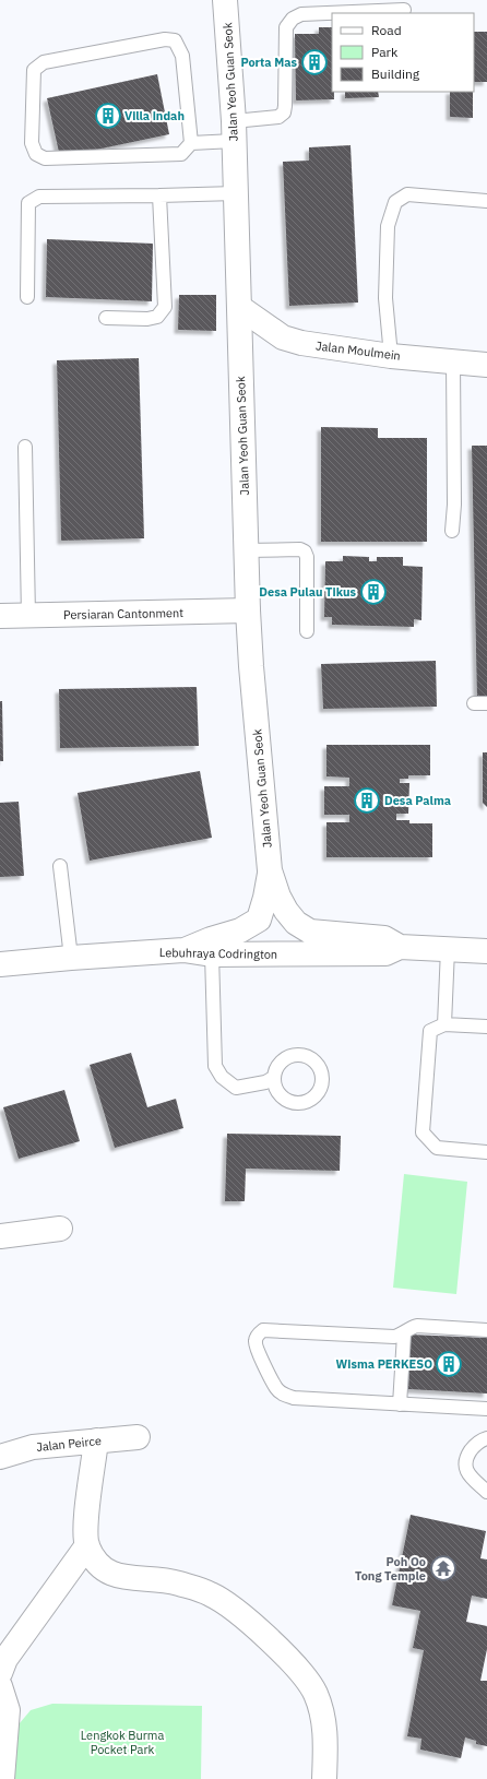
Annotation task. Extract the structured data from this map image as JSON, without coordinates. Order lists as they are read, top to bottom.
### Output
{
  "streets": {
    "street": [
      "Jalan Yeoh Guan Seok",
      "Jalan Moulmein",
      "Persiaran Cantonment",
      "Lebuhraya Codrington",
      "Jalan Peirce"
    ]
  },
  "crossings": [
    ["Jalan Yeoh Guan Seok", "Jalan Moulmein"],
    ["Jalan Yeoh Guan Seok", "Persiaran Cantonment"],
    ["Jalan Yeoh Guan Seok", "Lebuhraya Codrington"]
  ],
  "parks": ["Lengkok Burma Pocket Park"],
  "places": {
    "building": [
      "Porta Mas",
      "Villa indah",
      "Desa Pulau Tikus",
      "Desa Palma",
      "Wisma PERKESO"
    ],
    "temple": ["Poh Oo Tong Temple"]
  },
  "legend": ["Road", "Park", "Building"]
}
